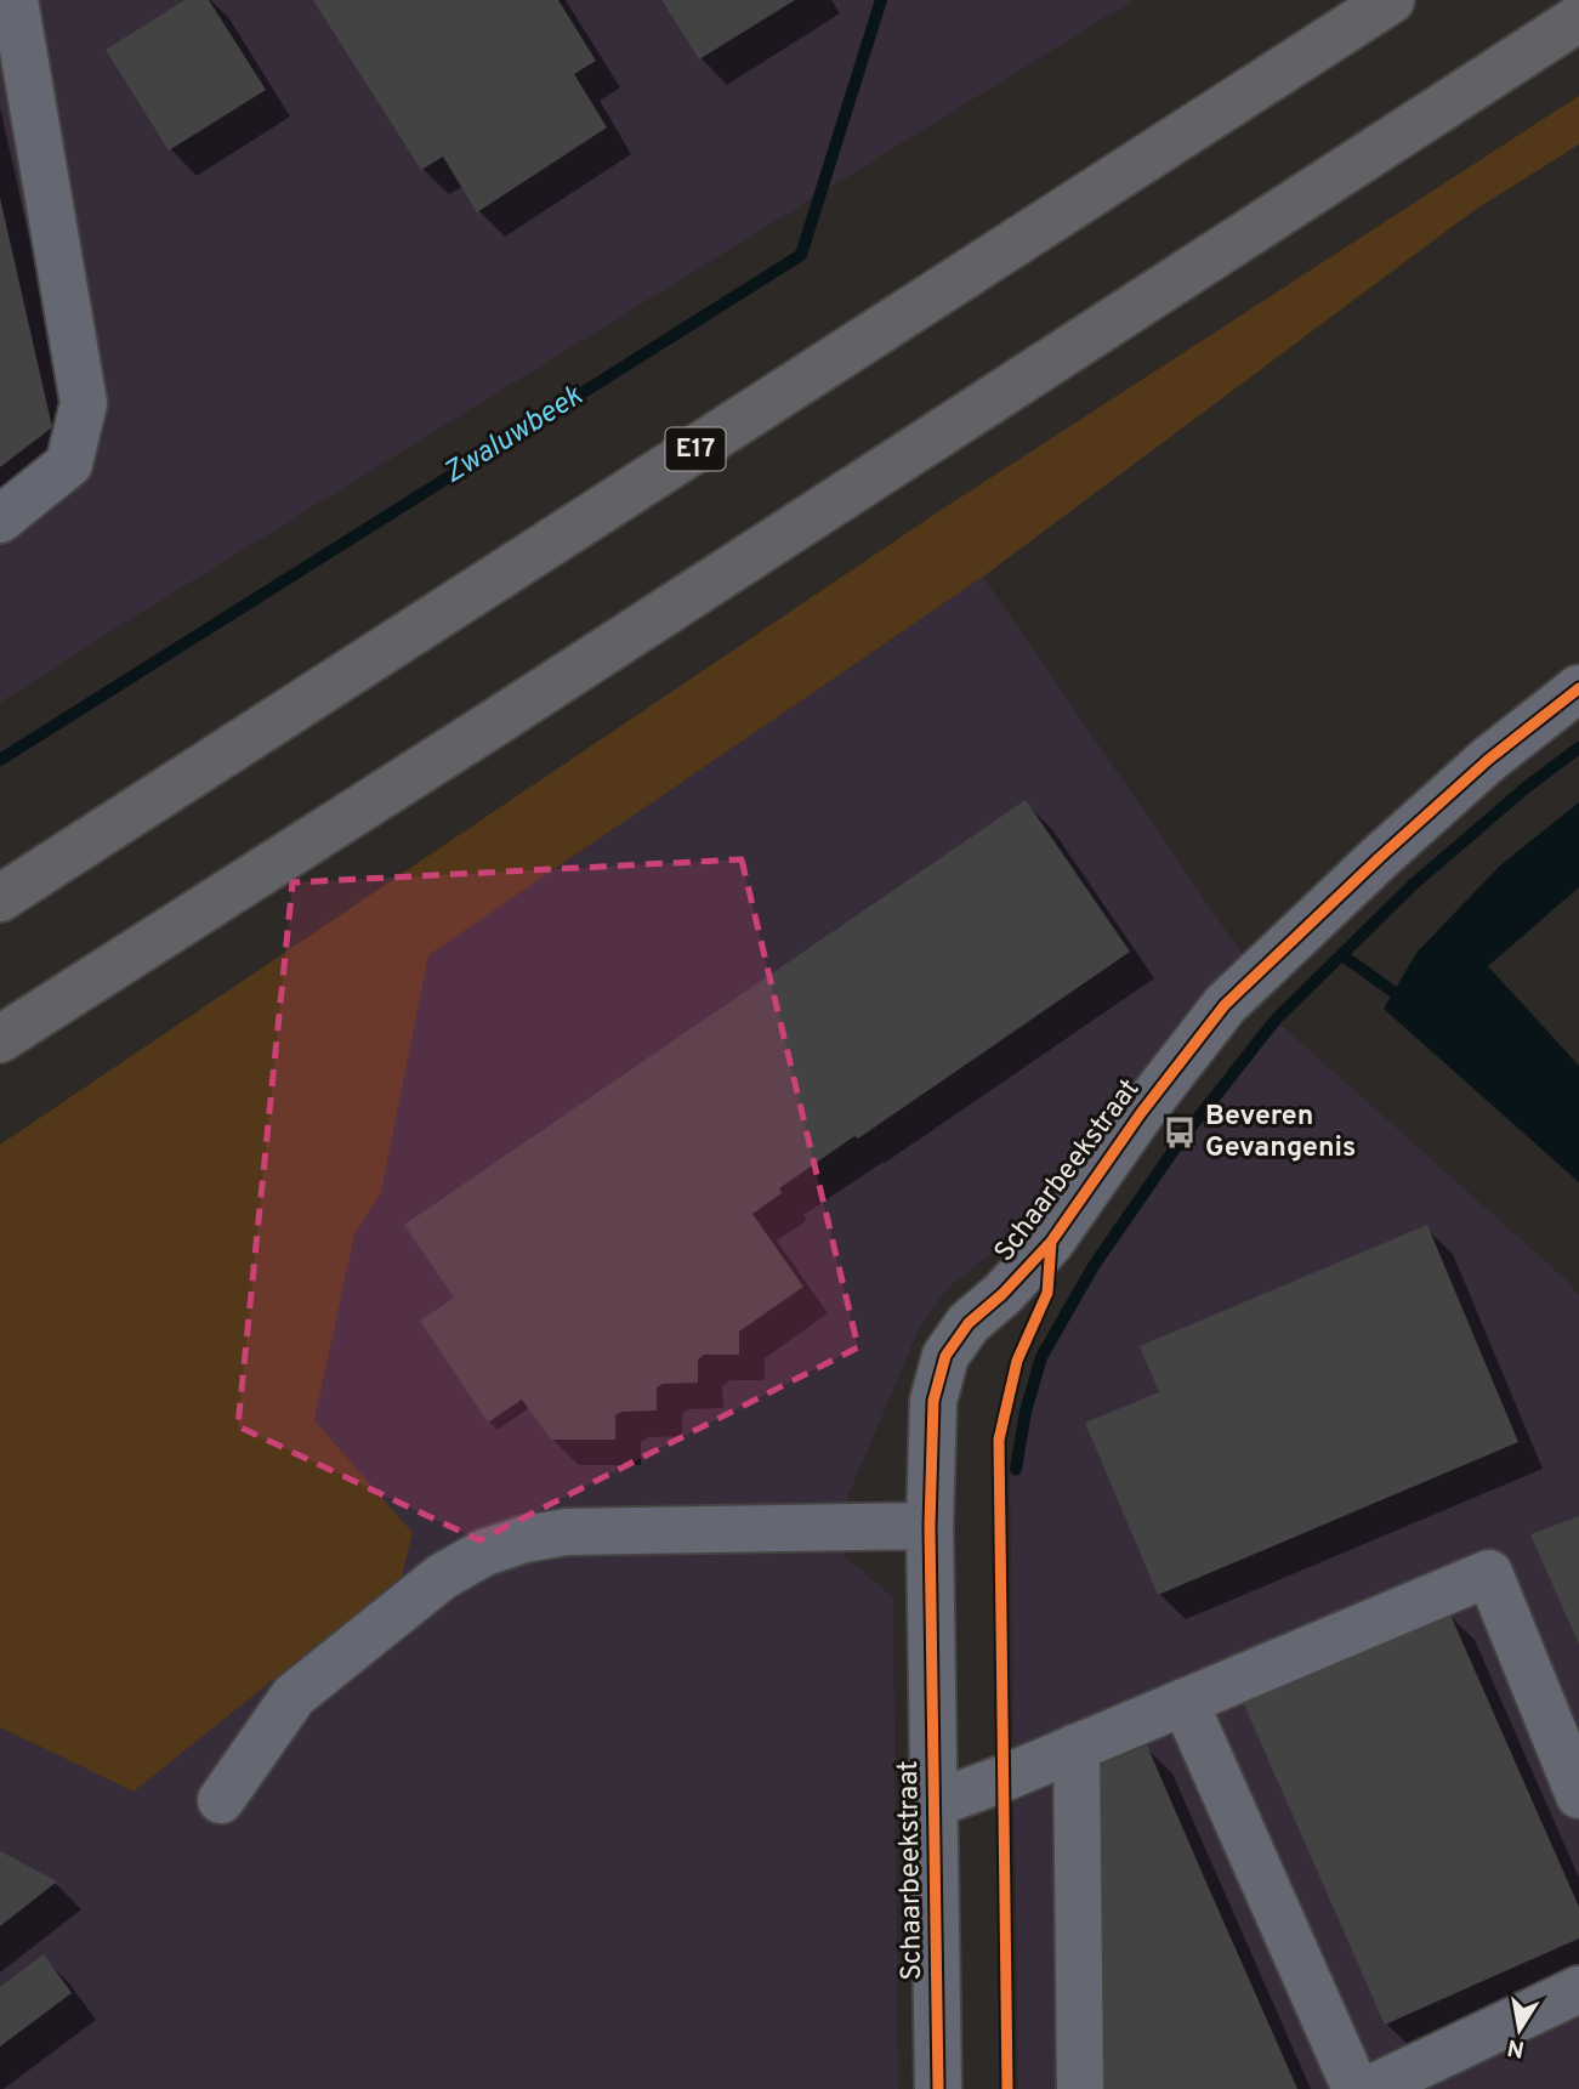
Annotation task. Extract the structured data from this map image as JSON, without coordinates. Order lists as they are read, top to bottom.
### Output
{
  "streets": {
    "highway": ["E17"],
    "street": ["Schaarbeekstraat"]
  },
  "water": ["Zwaluwbeek"],
  "places": {
    "bus stop": ["Beveren Gevangenis"]
  },
  "north": "bottom"
}
